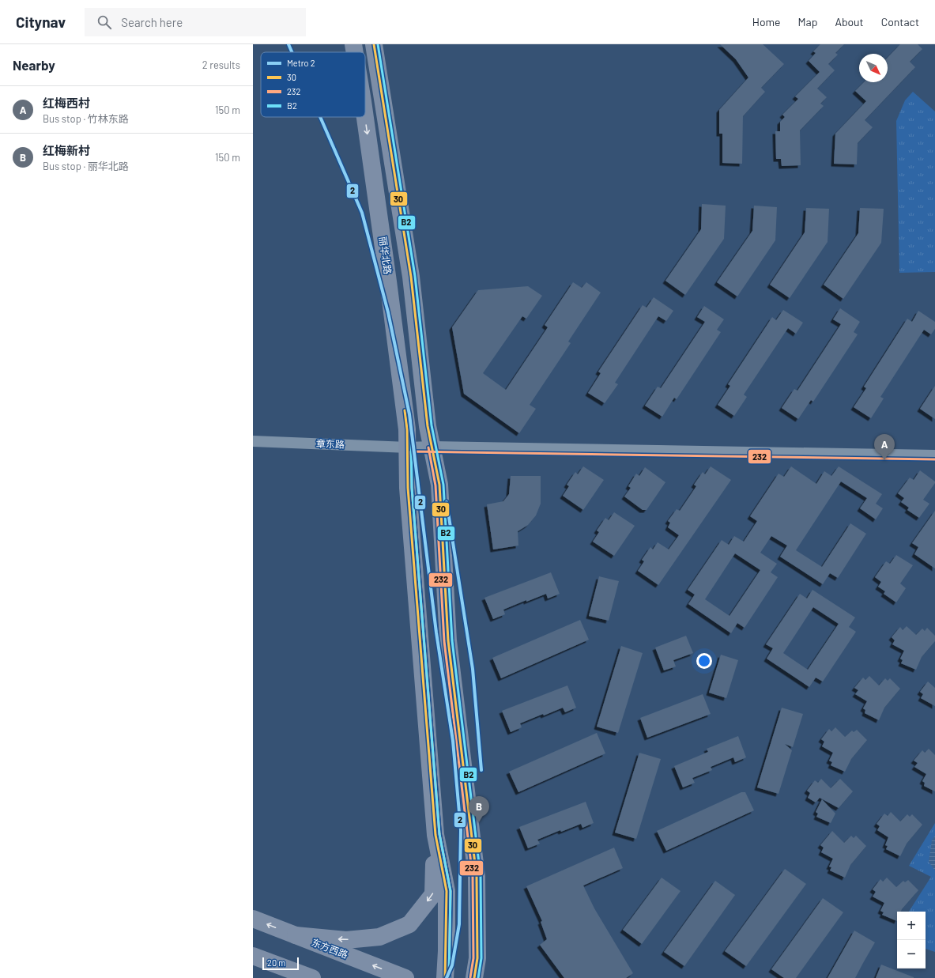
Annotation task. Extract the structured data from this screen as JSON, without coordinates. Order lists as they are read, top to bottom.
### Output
{
  "streets": {
    "main road": ["丽华北路", "东方西路"],
    "street": ["章东路"]
  },
  "crossings": [
    ["丽华北路", "章东路"]
  ],
  "lines": [
    "metro line 2",
    "transit line 30",
    "transit line B2",
    "transit line 232"
  ],
  "legend": [
    "Metro 2",
    "30",
    "232",
    "B2"
  ],
  "scale_bar": "20 m",
  "north": "bottom right",
  "page": {
    "header": "Citynav",
    "search": "Search here",
    "nav": [
      "Home",
      "Map",
      "About",
      "Contact"
    ],
    "heading": ["Nearby", "2 results"],
    "list": [
      {
        "mark": "A",
        "name": "红梅西村",
        "note": "Bus stop · 竹林东路",
        "value": "150 m"
      },
      {
        "mark": "B",
        "name": "红梅新村",
        "note": "Bus stop · 丽华北路",
        "value": "150 m"
      }
    ],
    "pins": ["A", "B"],
    "map_buttons": ["+", "−"],
    "scale": "20 m"
  }
}
